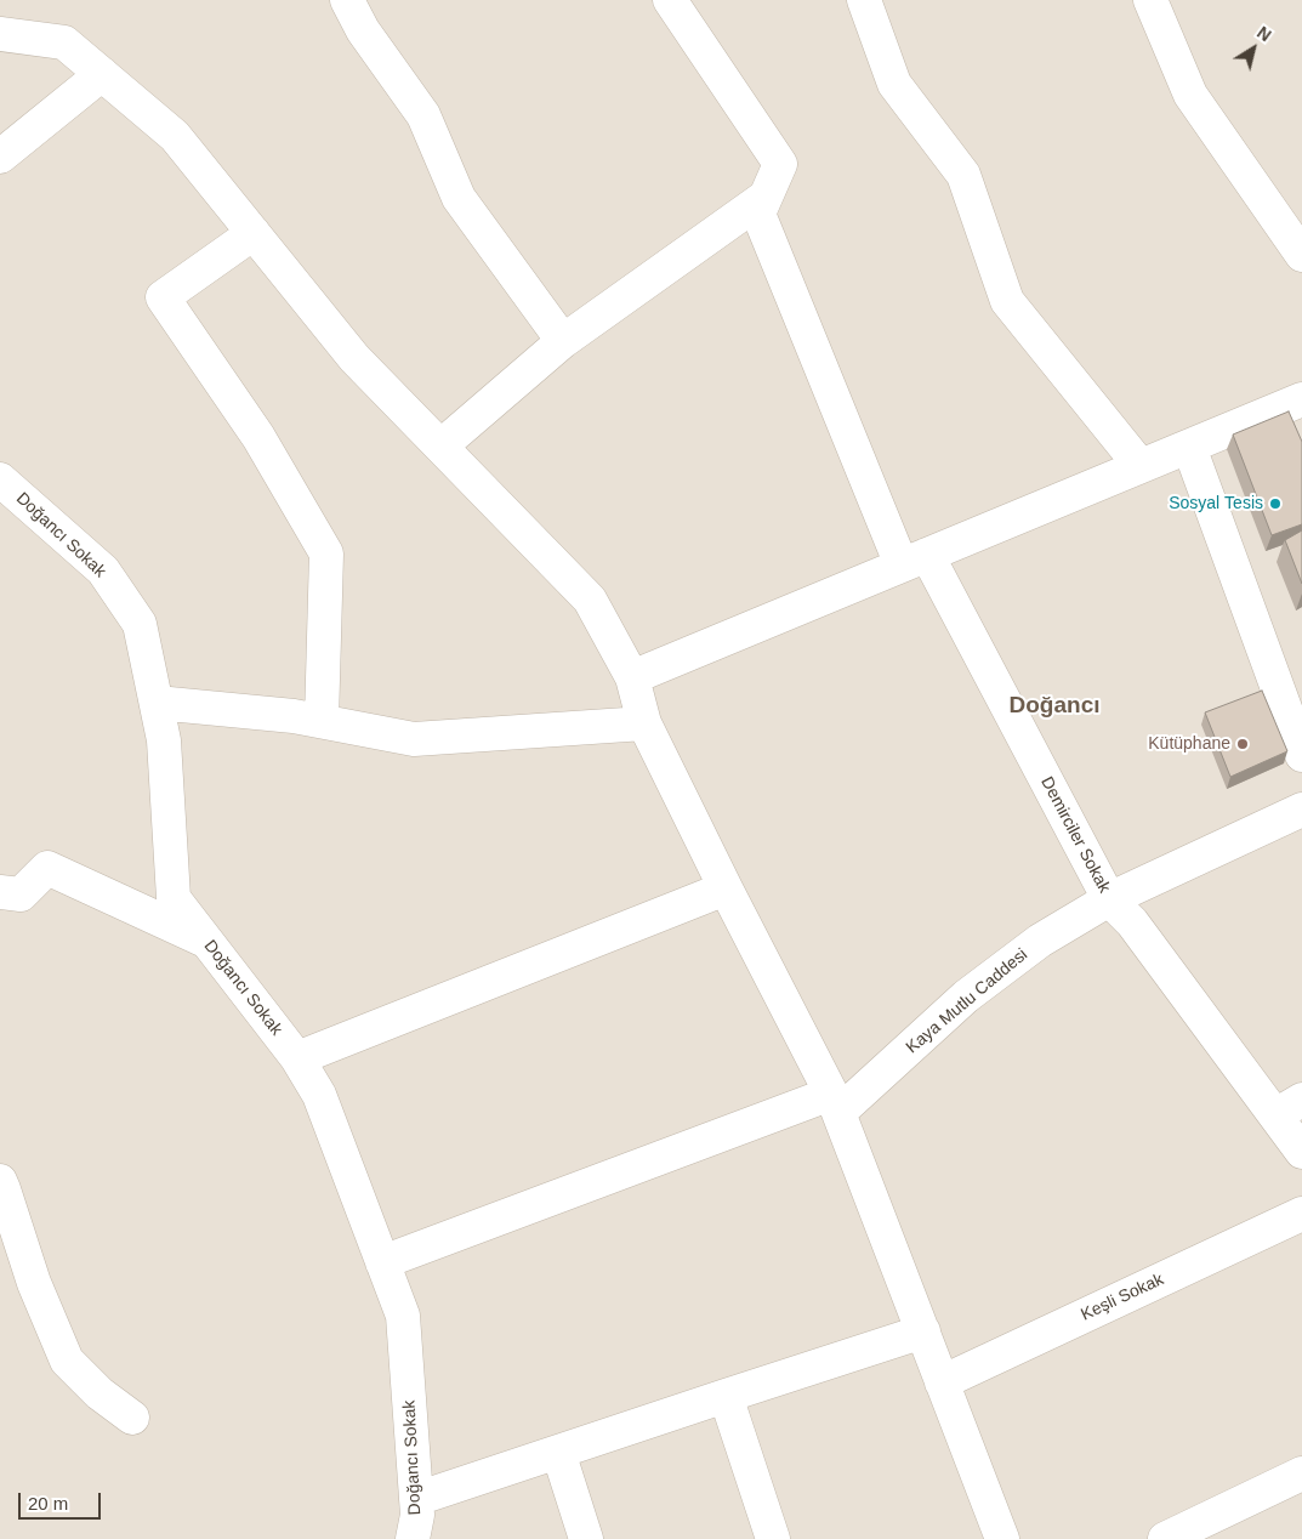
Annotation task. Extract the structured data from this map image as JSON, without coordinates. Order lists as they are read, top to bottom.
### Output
{
  "streets": {
    "street": [
      "Doğancı Sokak",
      "Demirciler Sokak",
      "Kaya Mutlu Caddesi",
      "Keşli Sokak"
    ]
  },
  "crossings": [
    ["Demirciler Sokak", "Kaya Mutlu Caddesi"]
  ],
  "districts": ["Doğancı"],
  "places": ["Sosyal Tesis", "Kütüphane"],
  "scale_bar": "20 m",
  "north": "top right"
}
